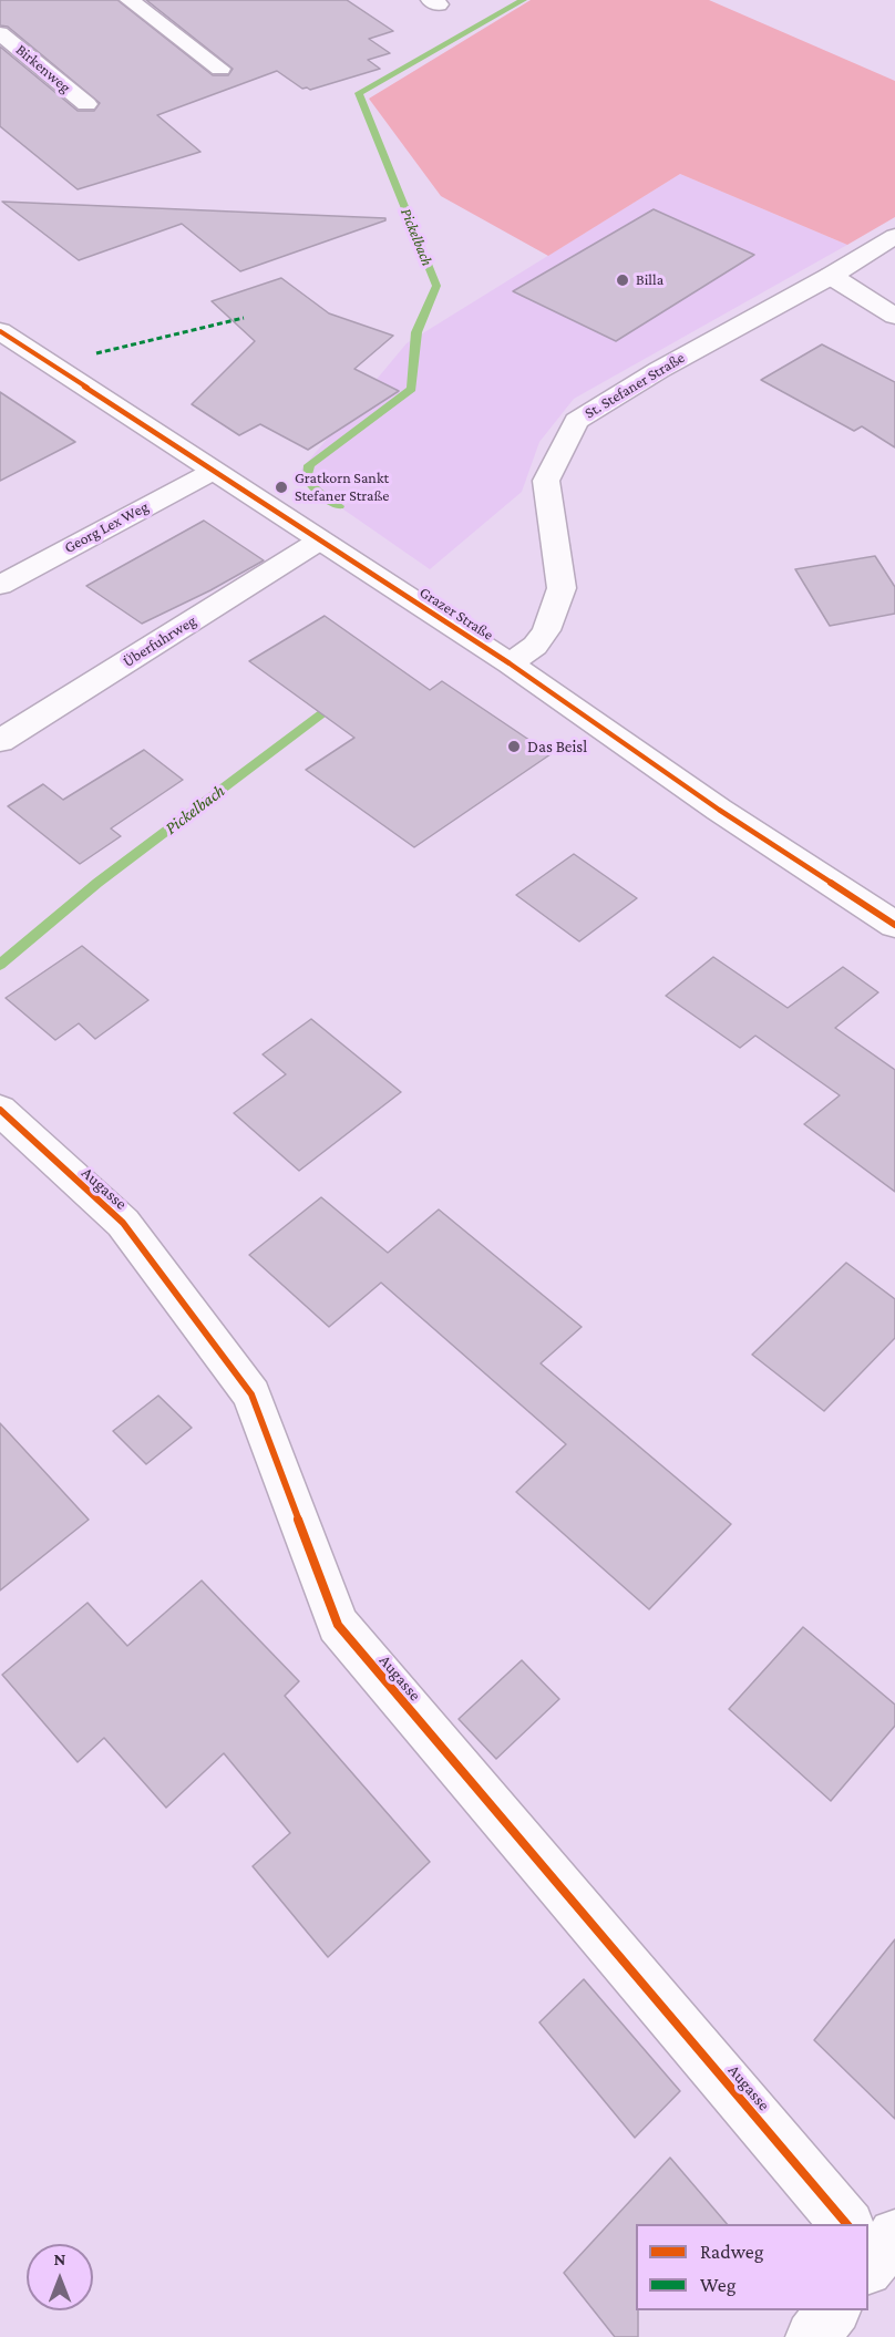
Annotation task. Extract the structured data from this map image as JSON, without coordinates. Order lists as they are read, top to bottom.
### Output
{
  "streets": {
    "street": [
      "Birkenweg",
      "St. Stefaner Straße",
      "Georg Lex Weg",
      "Grazer Straße",
      "Überfuhrweg",
      "Augasse"
    ]
  },
  "crossings": [
    ["St. Stefaner Straße", "Grazer Straße"],
    ["Georg Lex Weg", "Grazer Straße"],
    ["Grazer Straße", "Überfuhrweg"]
  ],
  "water": ["Pickelbach"],
  "places": ["Billa", "Gratkorn Sankt Stefaner Straße", "Das Beisl"],
  "legend": ["Radweg", "Weg"],
  "north": "top"
}
